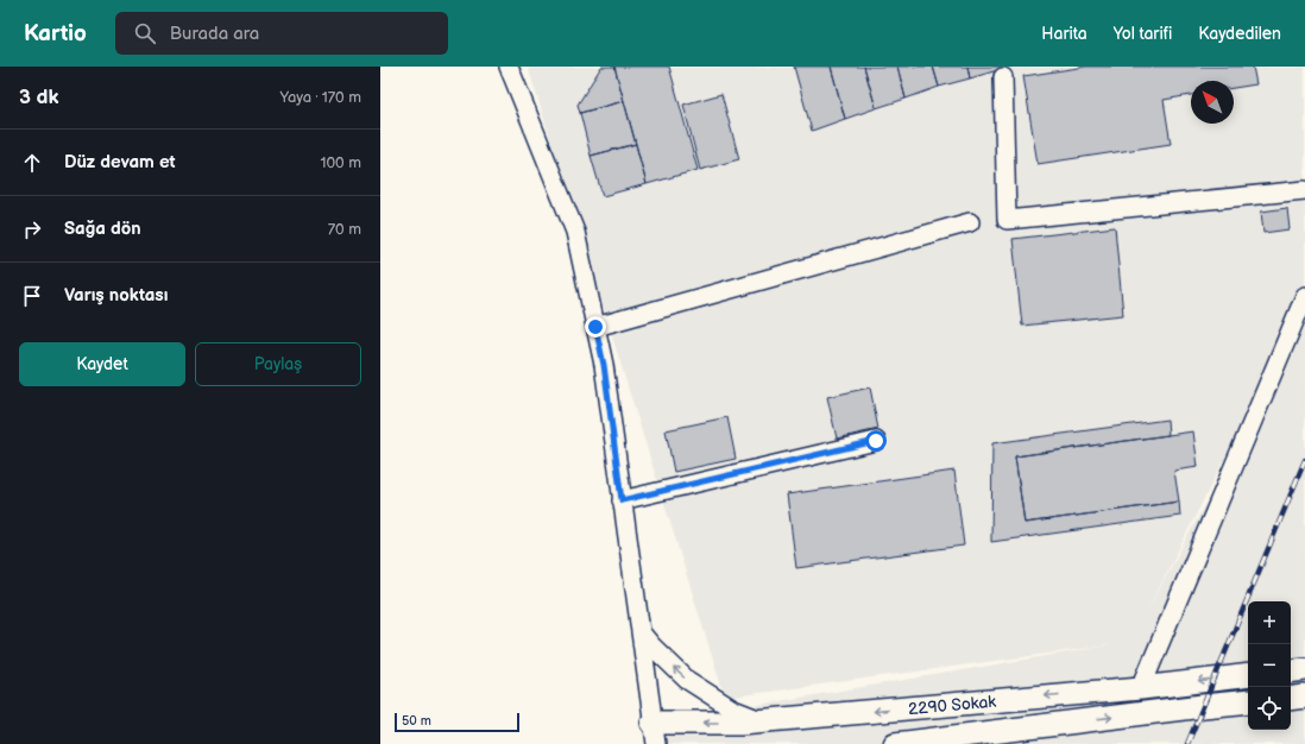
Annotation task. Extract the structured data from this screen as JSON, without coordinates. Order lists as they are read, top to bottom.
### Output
{
  "streets": {
    "main road": ["2290 Sokak"]
  },
  "scale_bar": "50 m",
  "north": "top left",
  "page": {
    "header": "Kartio",
    "search": "Burada ara",
    "nav": ["Harita", "Yol tarifi", "Kaydedilen"],
    "heading": ["3 dk", "Yaya · 170 m"],
    "list": [
      ["Düz devam et", "100 m"],
      ["Sağa dön", "70 m"],
      "Varış noktası"
    ],
    "buttons": ["Kaydet", "Paylaş"],
    "map_buttons": ["+", "−"],
    "scale": "50 m"
  }
}
